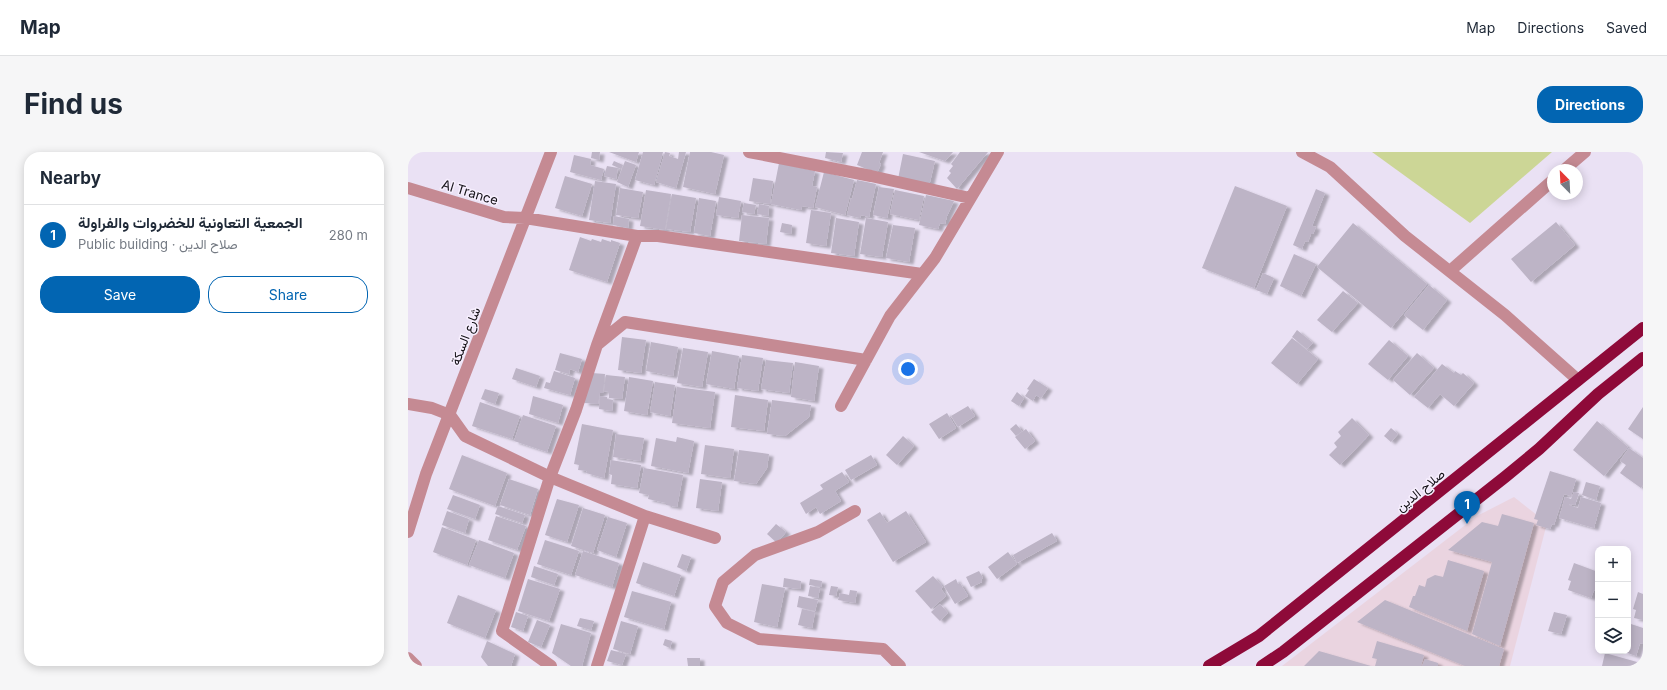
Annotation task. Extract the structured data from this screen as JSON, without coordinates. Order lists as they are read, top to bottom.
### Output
{
  "streets": {
    "highway": ["صلاح الدين"],
    "street": ["Al Trance", "شارع السكة"]
  },
  "crossings": [
    ["Al Trance", "شارع السكة"]
  ],
  "north": "top left",
  "page": {
    "header": "Map",
    "nav": ["Map", "Directions", "Saved"],
    "buttons": [
      "Directions",
      ["Save", "Share"]
    ],
    "title": "Find us",
    "heading": "Nearby",
    "list": [
      {
        "mark": "1",
        "name": "الجمعية التعاونية للخضروات والفراولة",
        "note": "Public building · صلاح الدين",
        "value": "280 m"
      }
    ],
    "pins": "1",
    "map_buttons": ["+", "−"]
  }
}
